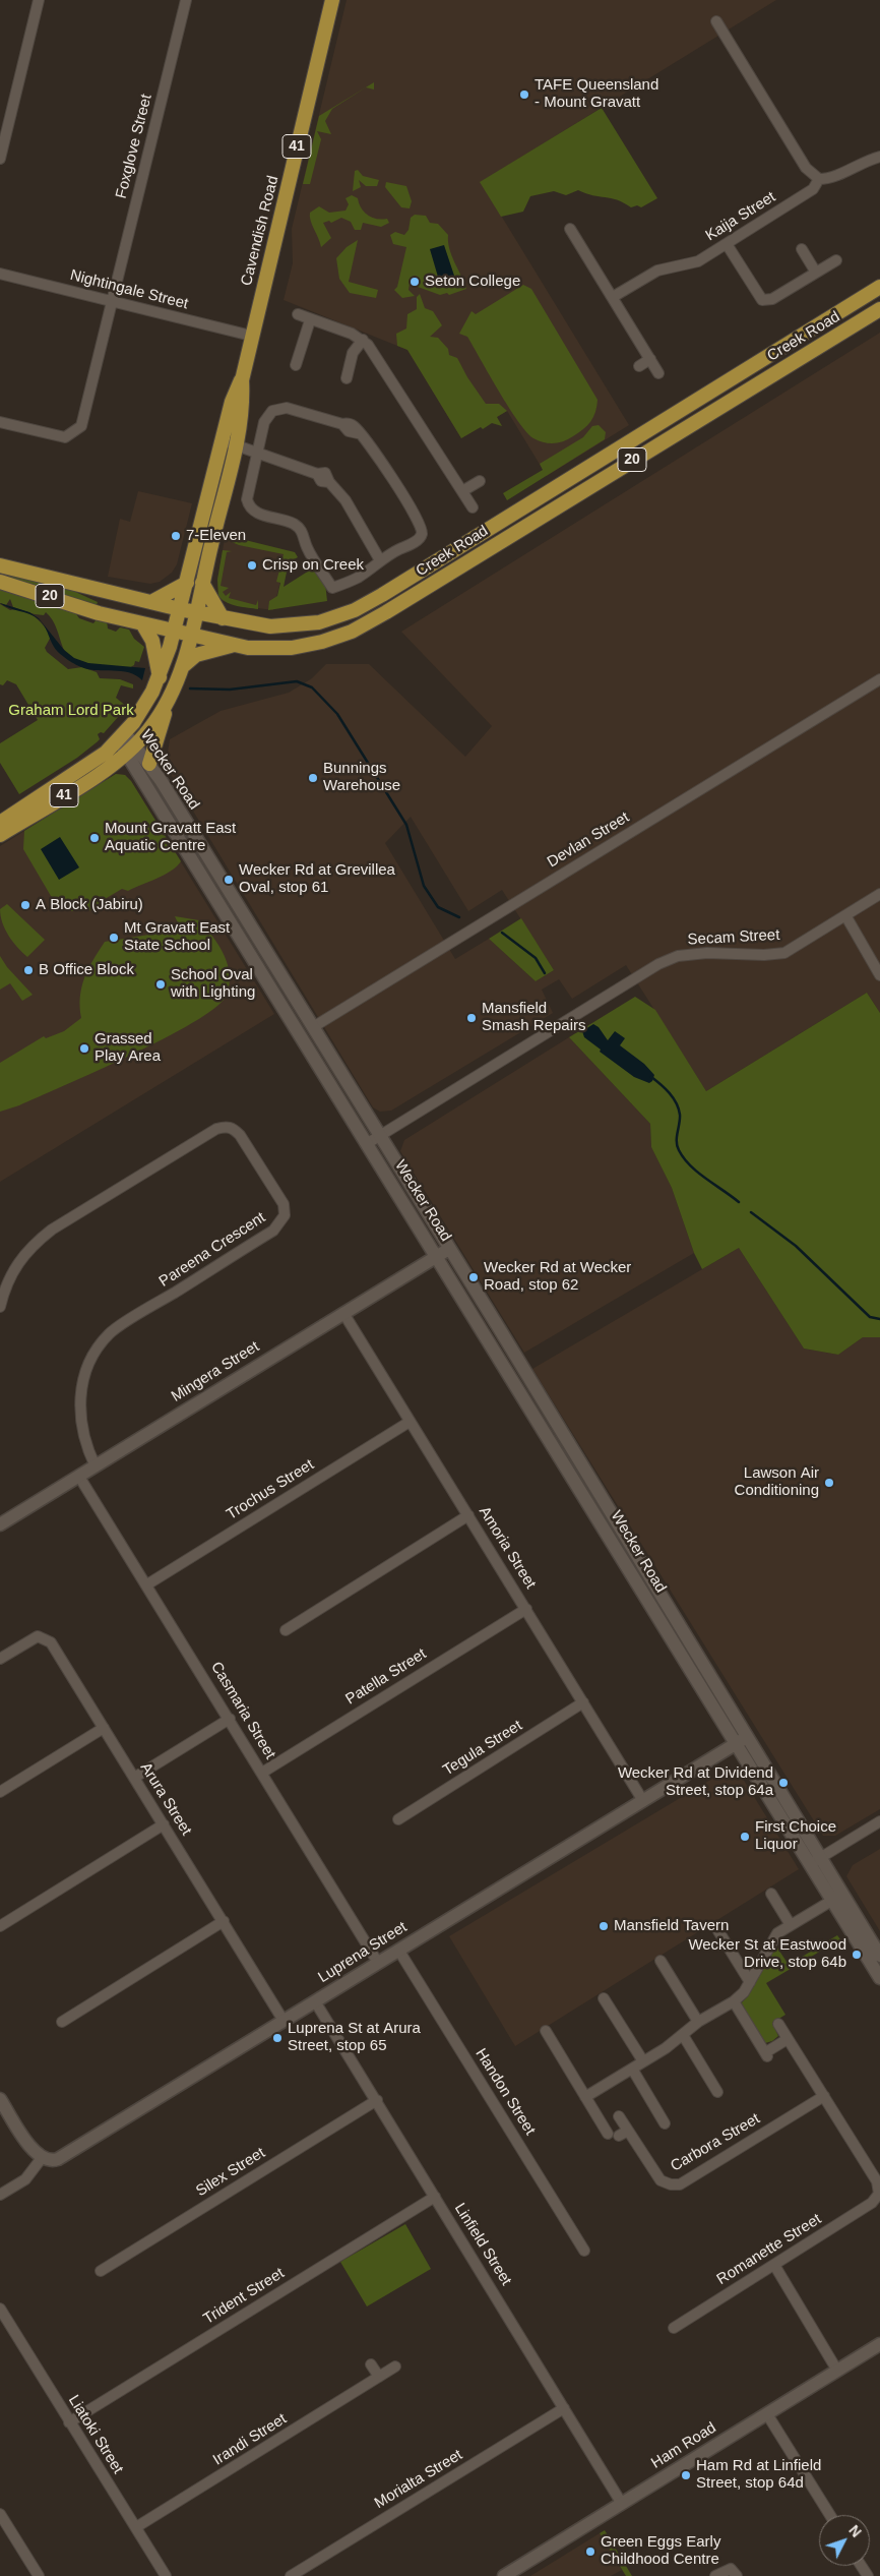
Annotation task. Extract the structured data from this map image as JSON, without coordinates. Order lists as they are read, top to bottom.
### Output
{
  "streets": {
    "main road": [
      "41",
      "Cavendish Road",
      "Creek Road",
      "20"
    ],
    "street": [
      "Foxglove Street",
      "Kaija Street",
      "Nightingale Street",
      "Wecker Road",
      "Devlan Street",
      "Secam Street",
      "Pareena Crescent",
      "Mingera Street",
      "Trochus Street",
      "Amoria Street",
      "Patella Street",
      "Casmaria Street",
      "Tegula Street",
      "Arura Street",
      "Luprena Street",
      "Handon Street",
      "Carbora Street",
      "Silex Street",
      "Linfield Street",
      "Romanette Street",
      "Trident Street",
      "Liatoki Street",
      "Irandi Street",
      "Ham Road",
      "Morialta Street"
    ]
  },
  "crossings": [
    ["Foxglove Street", "Nightingale Street"],
    ["41", "Cavendish Road"],
    ["41", "Creek Road"],
    ["41", "Wecker Road"],
    ["Cavendish Road", "Nightingale Street"],
    ["Cavendish Road", "Creek Road"],
    ["Wecker Road", "Devlan Street"],
    ["Wecker Road", "Secam Street"],
    ["Wecker Road", "Mingera Street"],
    ["Wecker Road", "Luprena Street"],
    ["Pareena Crescent", "Mingera Street"],
    ["Mingera Street", "Amoria Street"],
    ["Mingera Street", "Casmaria Street"],
    ["Trochus Street", "Amoria Street"],
    ["Trochus Street", "Casmaria Street"],
    ["Amoria Street", "Patella Street"],
    ["Amoria Street", "Tegula Street"],
    ["Amoria Street", "Luprena Street"],
    ["Patella Street", "Casmaria Street"],
    ["Casmaria Street", "Luprena Street"],
    ["Arura Street", "Luprena Street"],
    ["Luprena Street", "Handon Street"],
    ["Luprena Street", "Linfield Street"],
    ["Silex Street", "Linfield Street"],
    ["Linfield Street", "Trident Street"],
    ["Linfield Street", "Ham Road"],
    ["Linfield Street", "Morialta Street"],
    ["Trident Street", "Liatoki Street"],
    ["Liatoki Street", "Irandi Street"]
  ],
  "parks": ["Graham Lord Park"],
  "places": [
    "TAFE Queensland - Mount Gravatt",
    "Seton College",
    "7-Eleven",
    "Crisp on Creek",
    "Bunnings Warehouse",
    "Mount Gravatt East Aquatic Centre",
    "Wecker Rd at Grevillea Oval, stop 61",
    "A Block (Jabiru)",
    "Mt Gravatt East State School",
    "B Office Block",
    "School Oval with Lighting",
    "Mansfield Smash Repairs",
    "Grassed Play Area",
    "Wecker Rd at Wecker Road, stop 62",
    "Lawson Air Conditioning",
    "Wecker Rd at Dividend Street, stop 64a",
    "First Choice Liquor",
    "Mansfield Tavern",
    "Wecker St at Eastwood Drive, stop 64b",
    "Luprena St at Arura Street, stop 65",
    "Ham Rd at Linfield Street, stop 64d",
    "Green Eggs Early Childhood Centre"
  ],
  "north": "top right"
}
